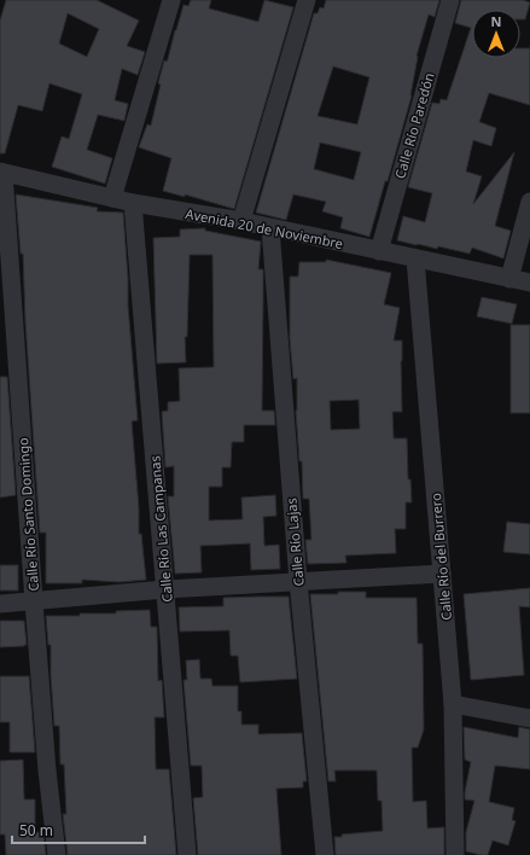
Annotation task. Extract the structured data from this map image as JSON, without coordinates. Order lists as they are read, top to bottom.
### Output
{
  "streets": {
    "street": [
      "Calle Río Paredón",
      "Avenida 20 de Noviembre",
      "Calle Río Santo Domingo",
      "Calle Río Las Campanas",
      "Calle Río Lajas",
      "Calle Río del Burrero"
    ]
  },
  "crossings": [
    ["Calle Río Paredón", "Avenida 20 de Noviembre"],
    ["Avenida 20 de Noviembre", "Calle Río Santo Domingo"],
    ["Avenida 20 de Noviembre", "Calle Río Las Campanas"],
    ["Avenida 20 de Noviembre", "Calle Río Lajas"],
    ["Avenida 20 de Noviembre", "Calle Río del Burrero"]
  ],
  "scale_bar": "50 m",
  "north": "top"
}
